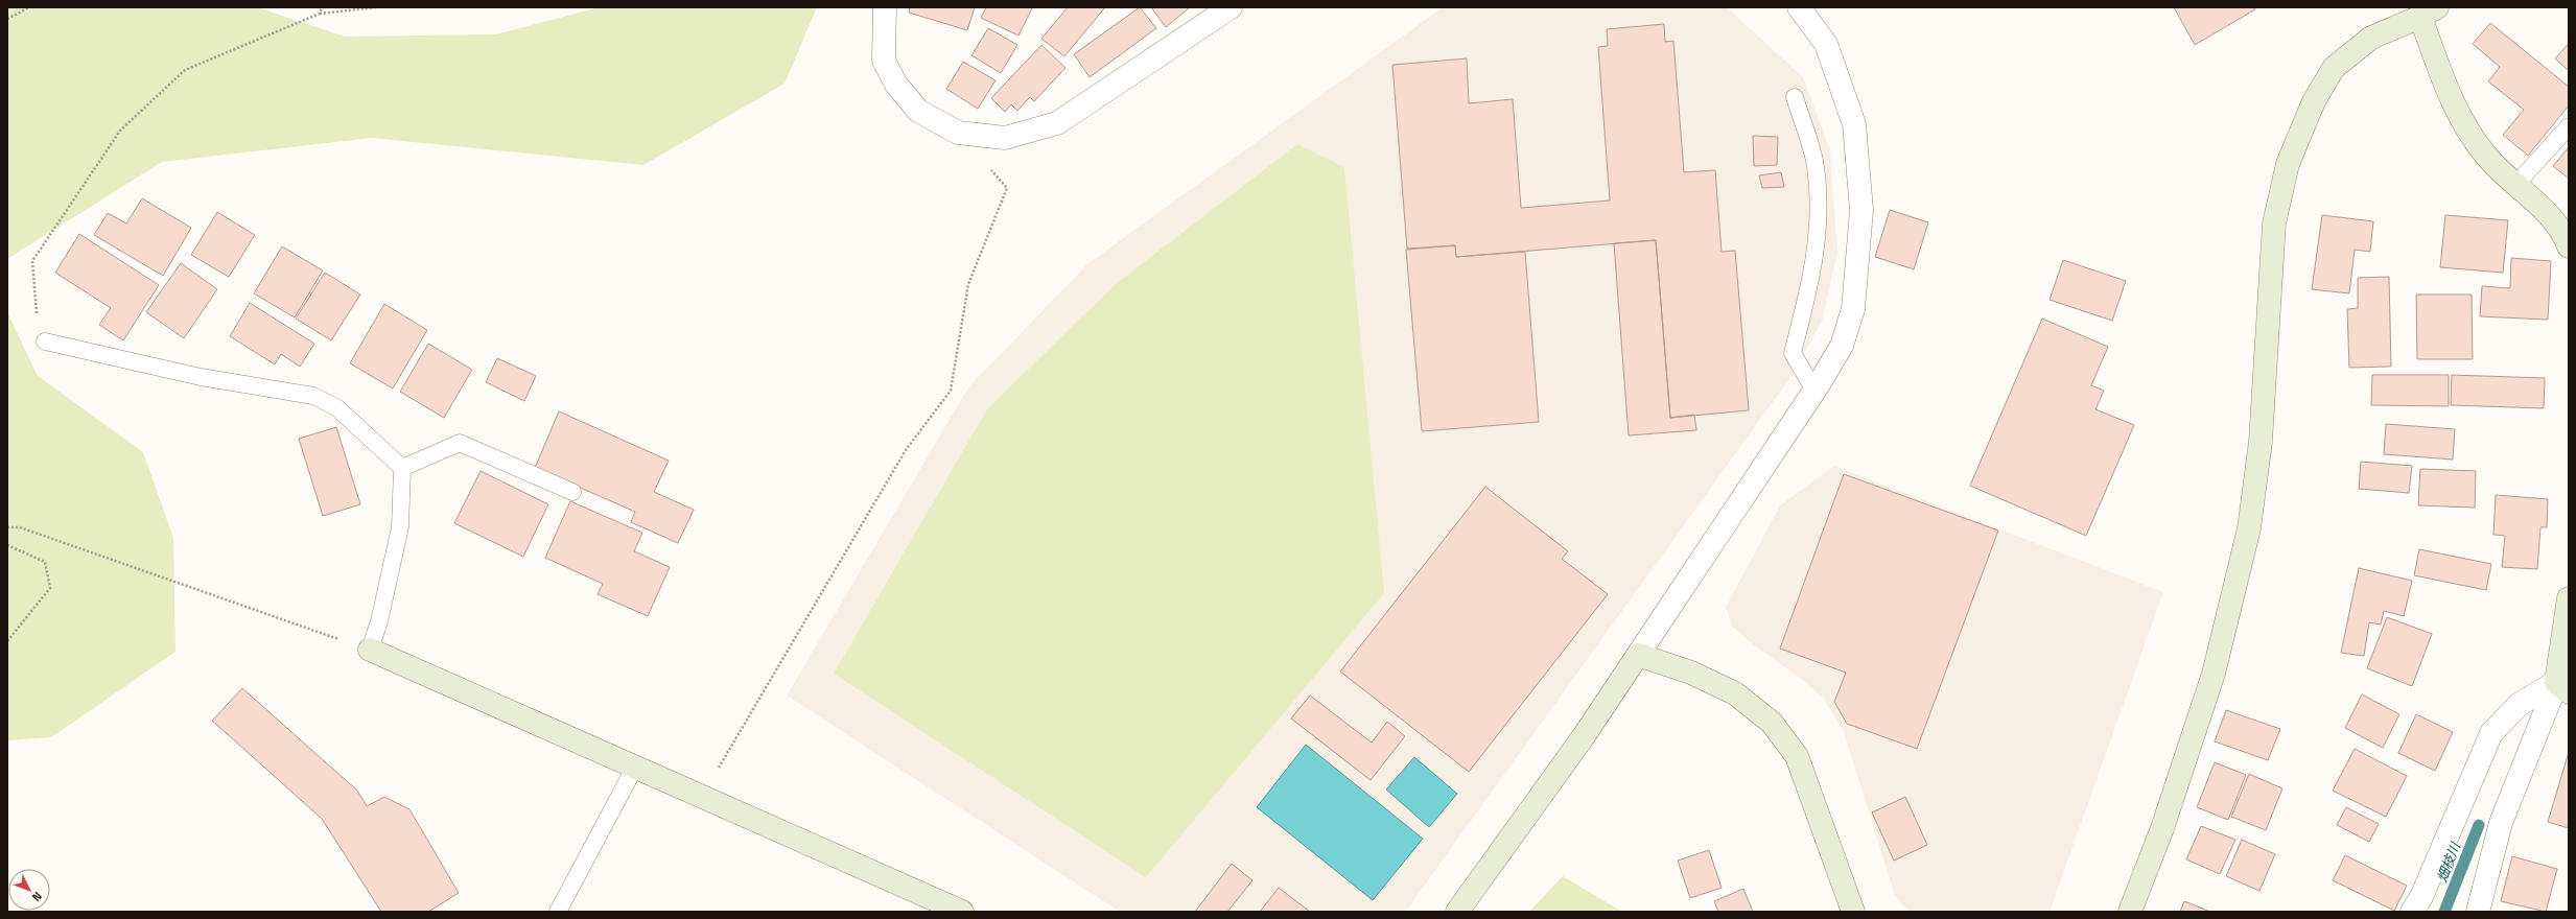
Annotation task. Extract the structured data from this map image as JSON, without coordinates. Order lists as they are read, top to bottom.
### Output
{
  "water": ["畑枝川"],
  "north": "bottom right"
}
